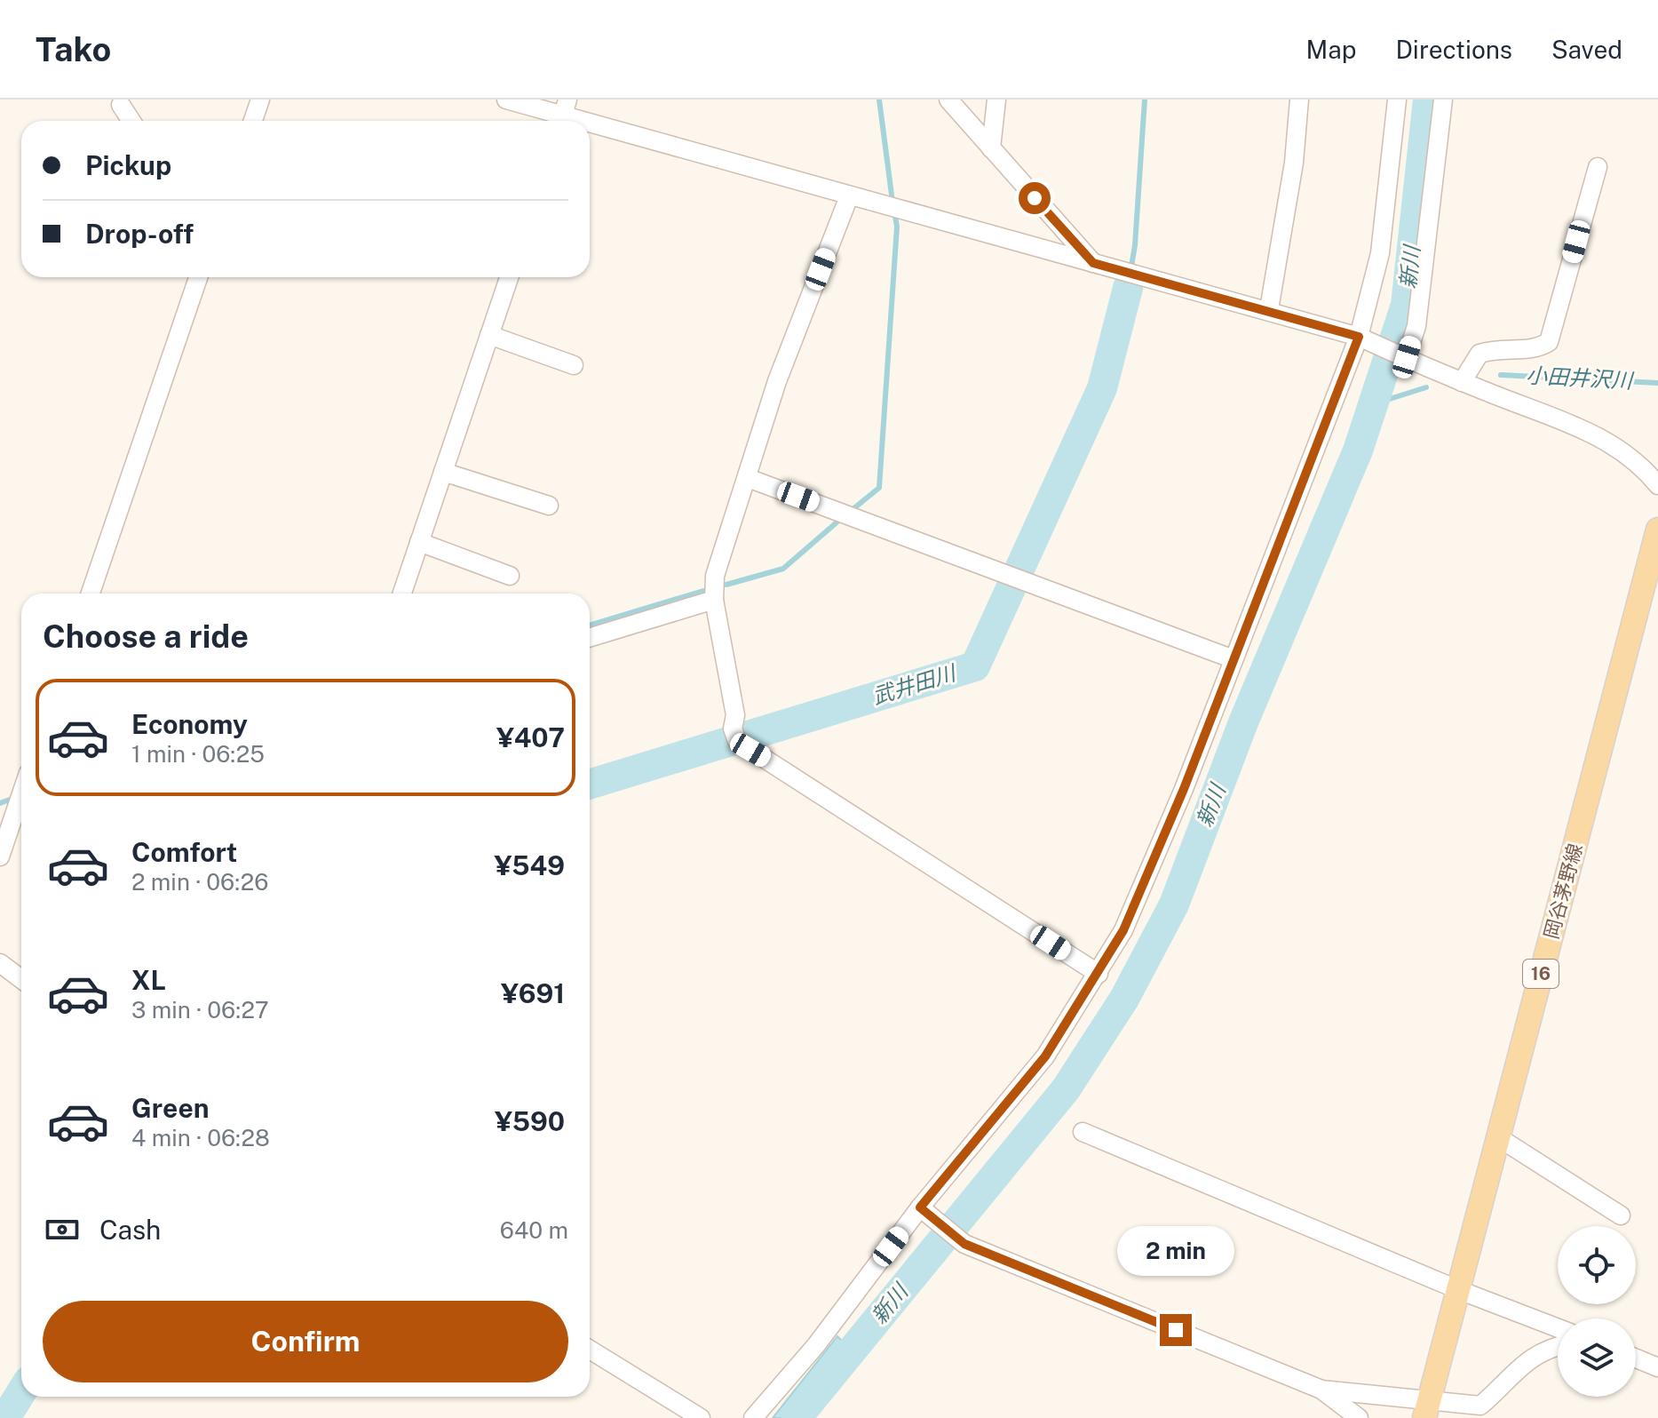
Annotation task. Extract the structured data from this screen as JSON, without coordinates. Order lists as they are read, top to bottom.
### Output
{
  "streets": {
    "main road": ["岡谷茅野線", "16"]
  },
  "water": ["新川", "小田井沢川", "武井田川"],
  "page": {
    "header": "Tako",
    "nav": ["Map", "Directions", "Saved"],
    "banner": ["Pickup", "Drop-off"],
    "heading": "Choose a ride",
    "list": [
      {
        "name": "Economy",
        "note": "1 min · 06:25",
        "value": "¥407"
      },
      {
        "name": "Comfort",
        "note": "2 min · 06:26",
        "value": "¥549"
      },
      {
        "name": "XL",
        "note": "3 min · 06:27",
        "value": "¥691"
      },
      {
        "name": "Green",
        "note": "4 min · 06:28",
        "value": "¥590"
      }
    ],
    "pay": ["Cash", "640 m"],
    "bubble": "2 min",
    "buttons": "Confirm"
  }
}
